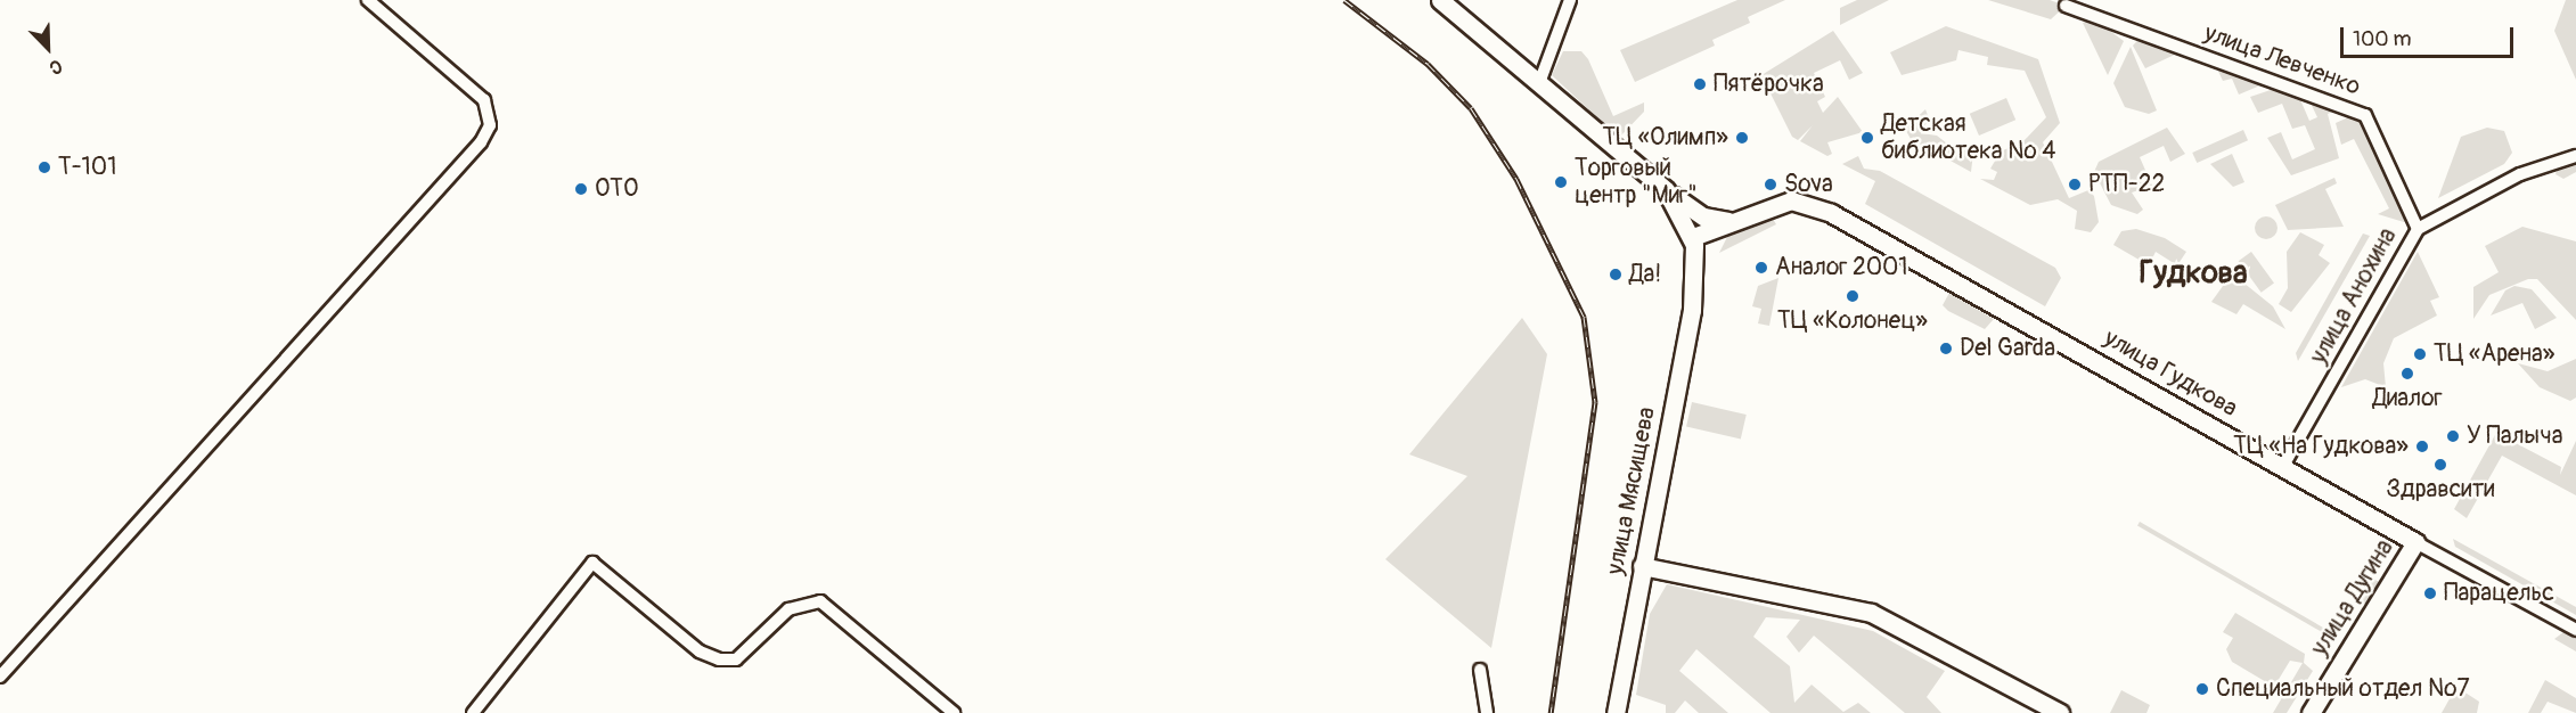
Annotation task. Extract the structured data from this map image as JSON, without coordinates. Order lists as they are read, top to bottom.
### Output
{
  "streets": {
    "main road": ["улица Гудкова", "улица Мясищева", "улица Дугина"],
    "street": ["улица Левченко", "улица Анохина"]
  },
  "crossings": [
    ["улица Левченко", "улица Анохина"],
    ["улица Анохина", "улица Гудкова"],
    ["улица Гудкова", "улица Мясищева"],
    ["улица Гудкова", "улица Дугина"]
  ],
  "districts": ["Гудкова"],
  "places": [
    "Пятёрочка",
    "ТЦ «Олимп»",
    "Детская библиотека № 4",
    "Т-101",
    "Торговый центр \"Миг\"",
    "Sova",
    "РТП-22",
    "ОТО",
    "Аналог 2001",
    "Да!",
    "ТЦ «Колонец»",
    "Del Garda",
    "ТЦ «Арена»",
    "Диалог",
    "У Палыча",
    "ТЦ «На Гудкова»",
    "Здравсити",
    "Парацельс",
    "Специальный отдел №7"
  ],
  "scale_bar": "100 m",
  "north": "bottom right"
}
